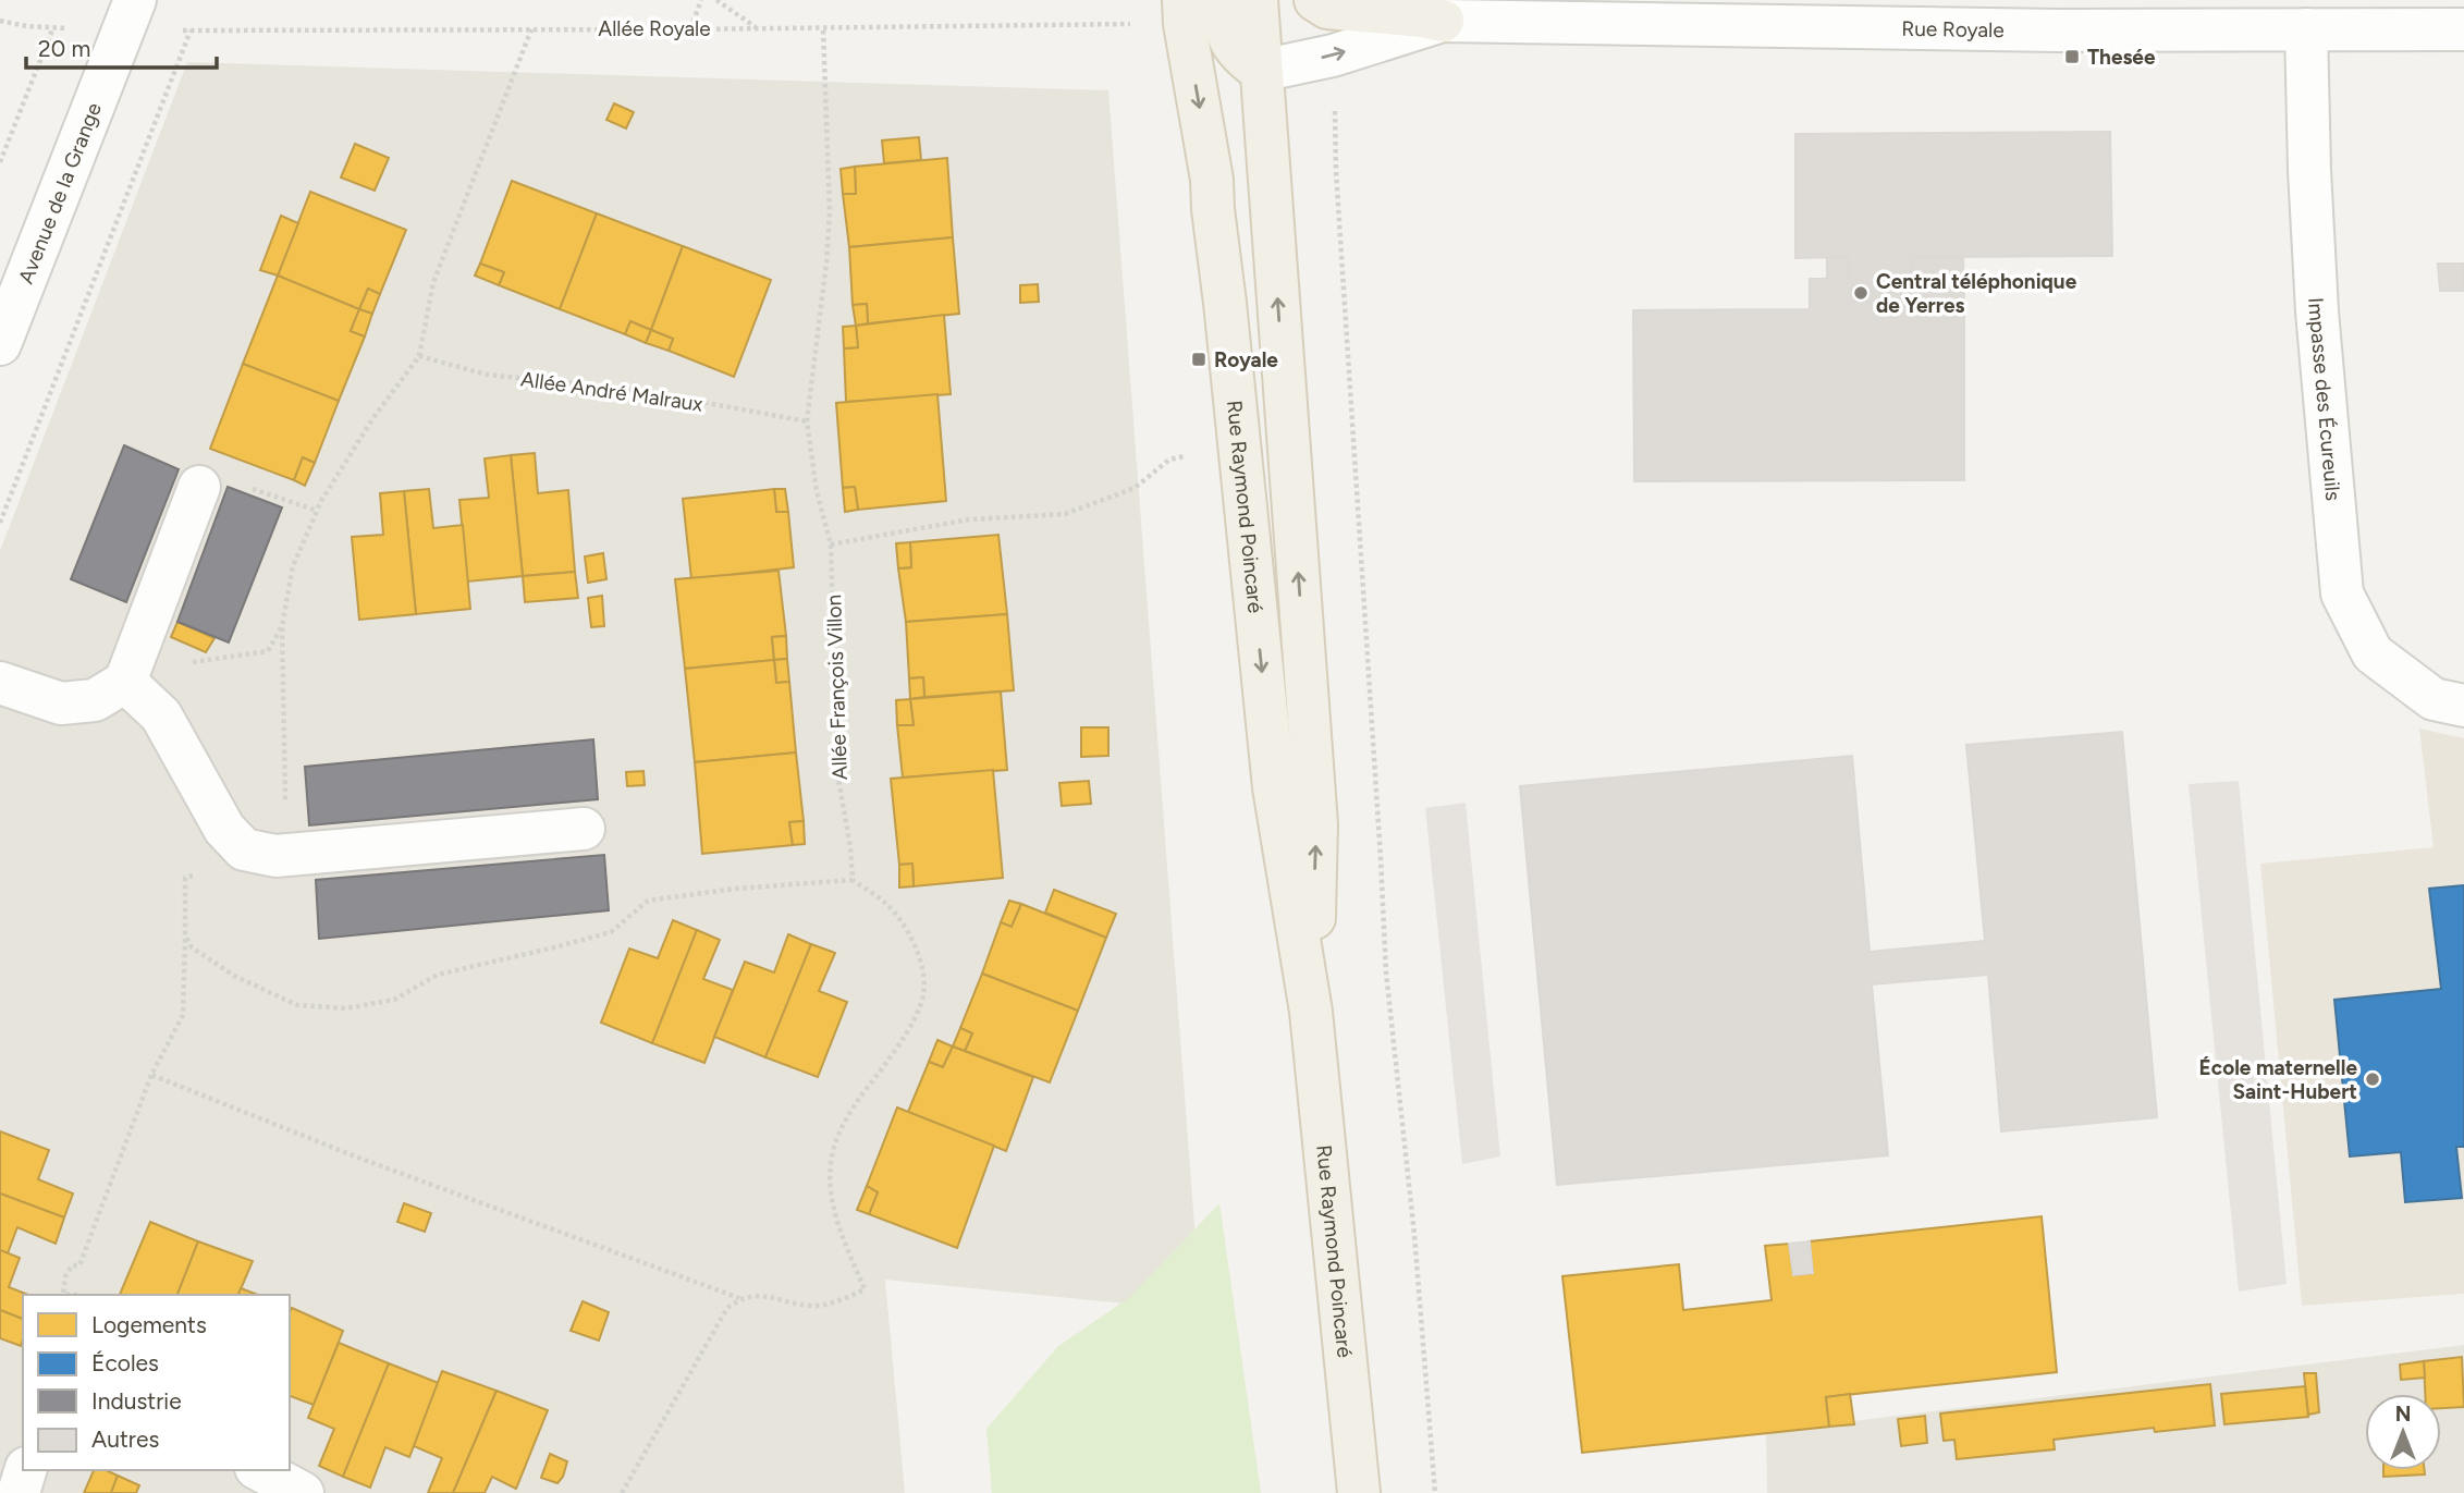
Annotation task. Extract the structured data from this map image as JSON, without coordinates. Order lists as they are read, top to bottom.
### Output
{
  "streets": {
    "main road": ["Rue Raymond Poincaré"],
    "street": ["Rue Royale", "Avenue de la Grange", "Impasse des Écureuils"],
    "path": ["Allée Royale", "Allée André Malraux", "Allée François Villon"]
  },
  "crossings": [
    ["Allée Royale", "Avenue de la Grange"],
    ["Allée Royale", "Rue Raymond Poincaré"],
    ["Allée Royale", "Allée François Villon"],
    ["Rue Royale", "Impasse des Écureuils"],
    ["Rue Royale", "Rue Raymond Poincaré"],
    ["Allée André Malraux", "Allée François Villon"]
  ],
  "places": {
    "transit": ["Thesée", "Royale"],
    "other": ["Central téléphonique de Yerres", "École maternelle Saint-Hubert"]
  },
  "legend": [
    "Logements",
    "Écoles",
    "Industrie",
    "Autres"
  ],
  "scale_bar": "20 m",
  "north": "top"
}
